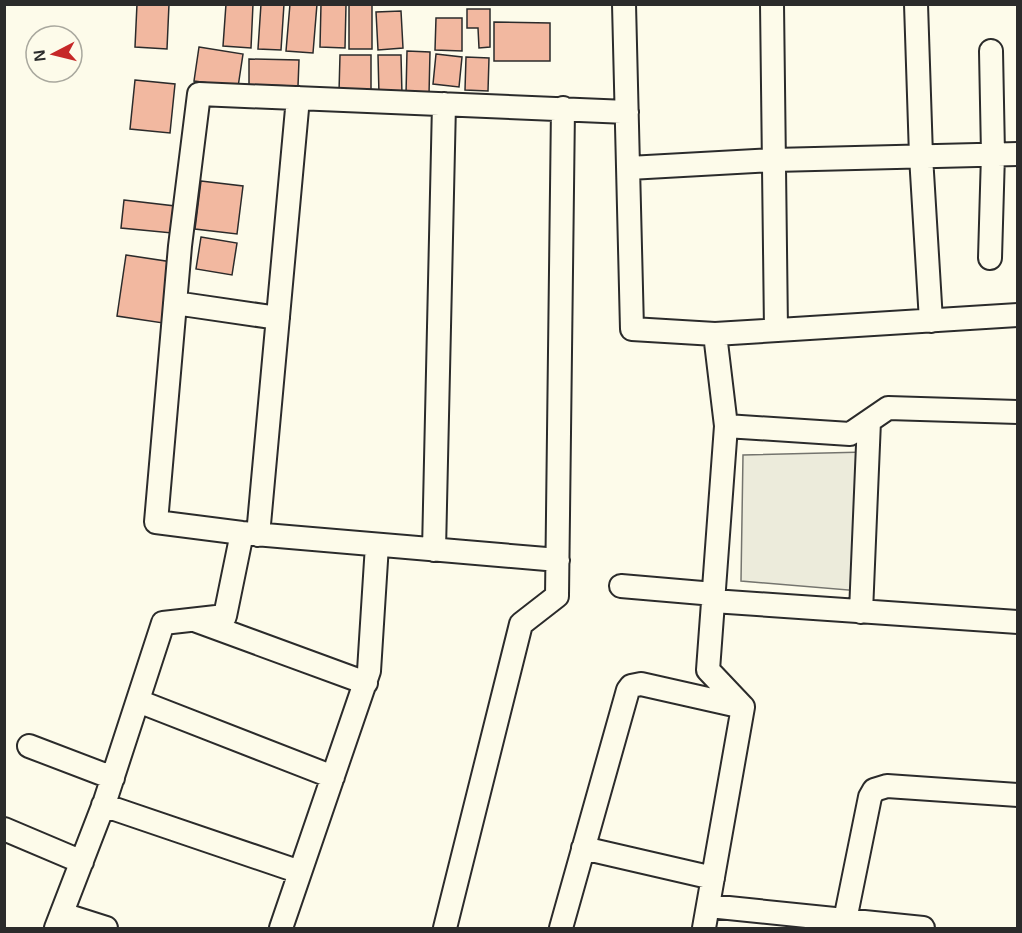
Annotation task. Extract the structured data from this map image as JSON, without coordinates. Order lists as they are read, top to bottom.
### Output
{
  "north": "left"
}
